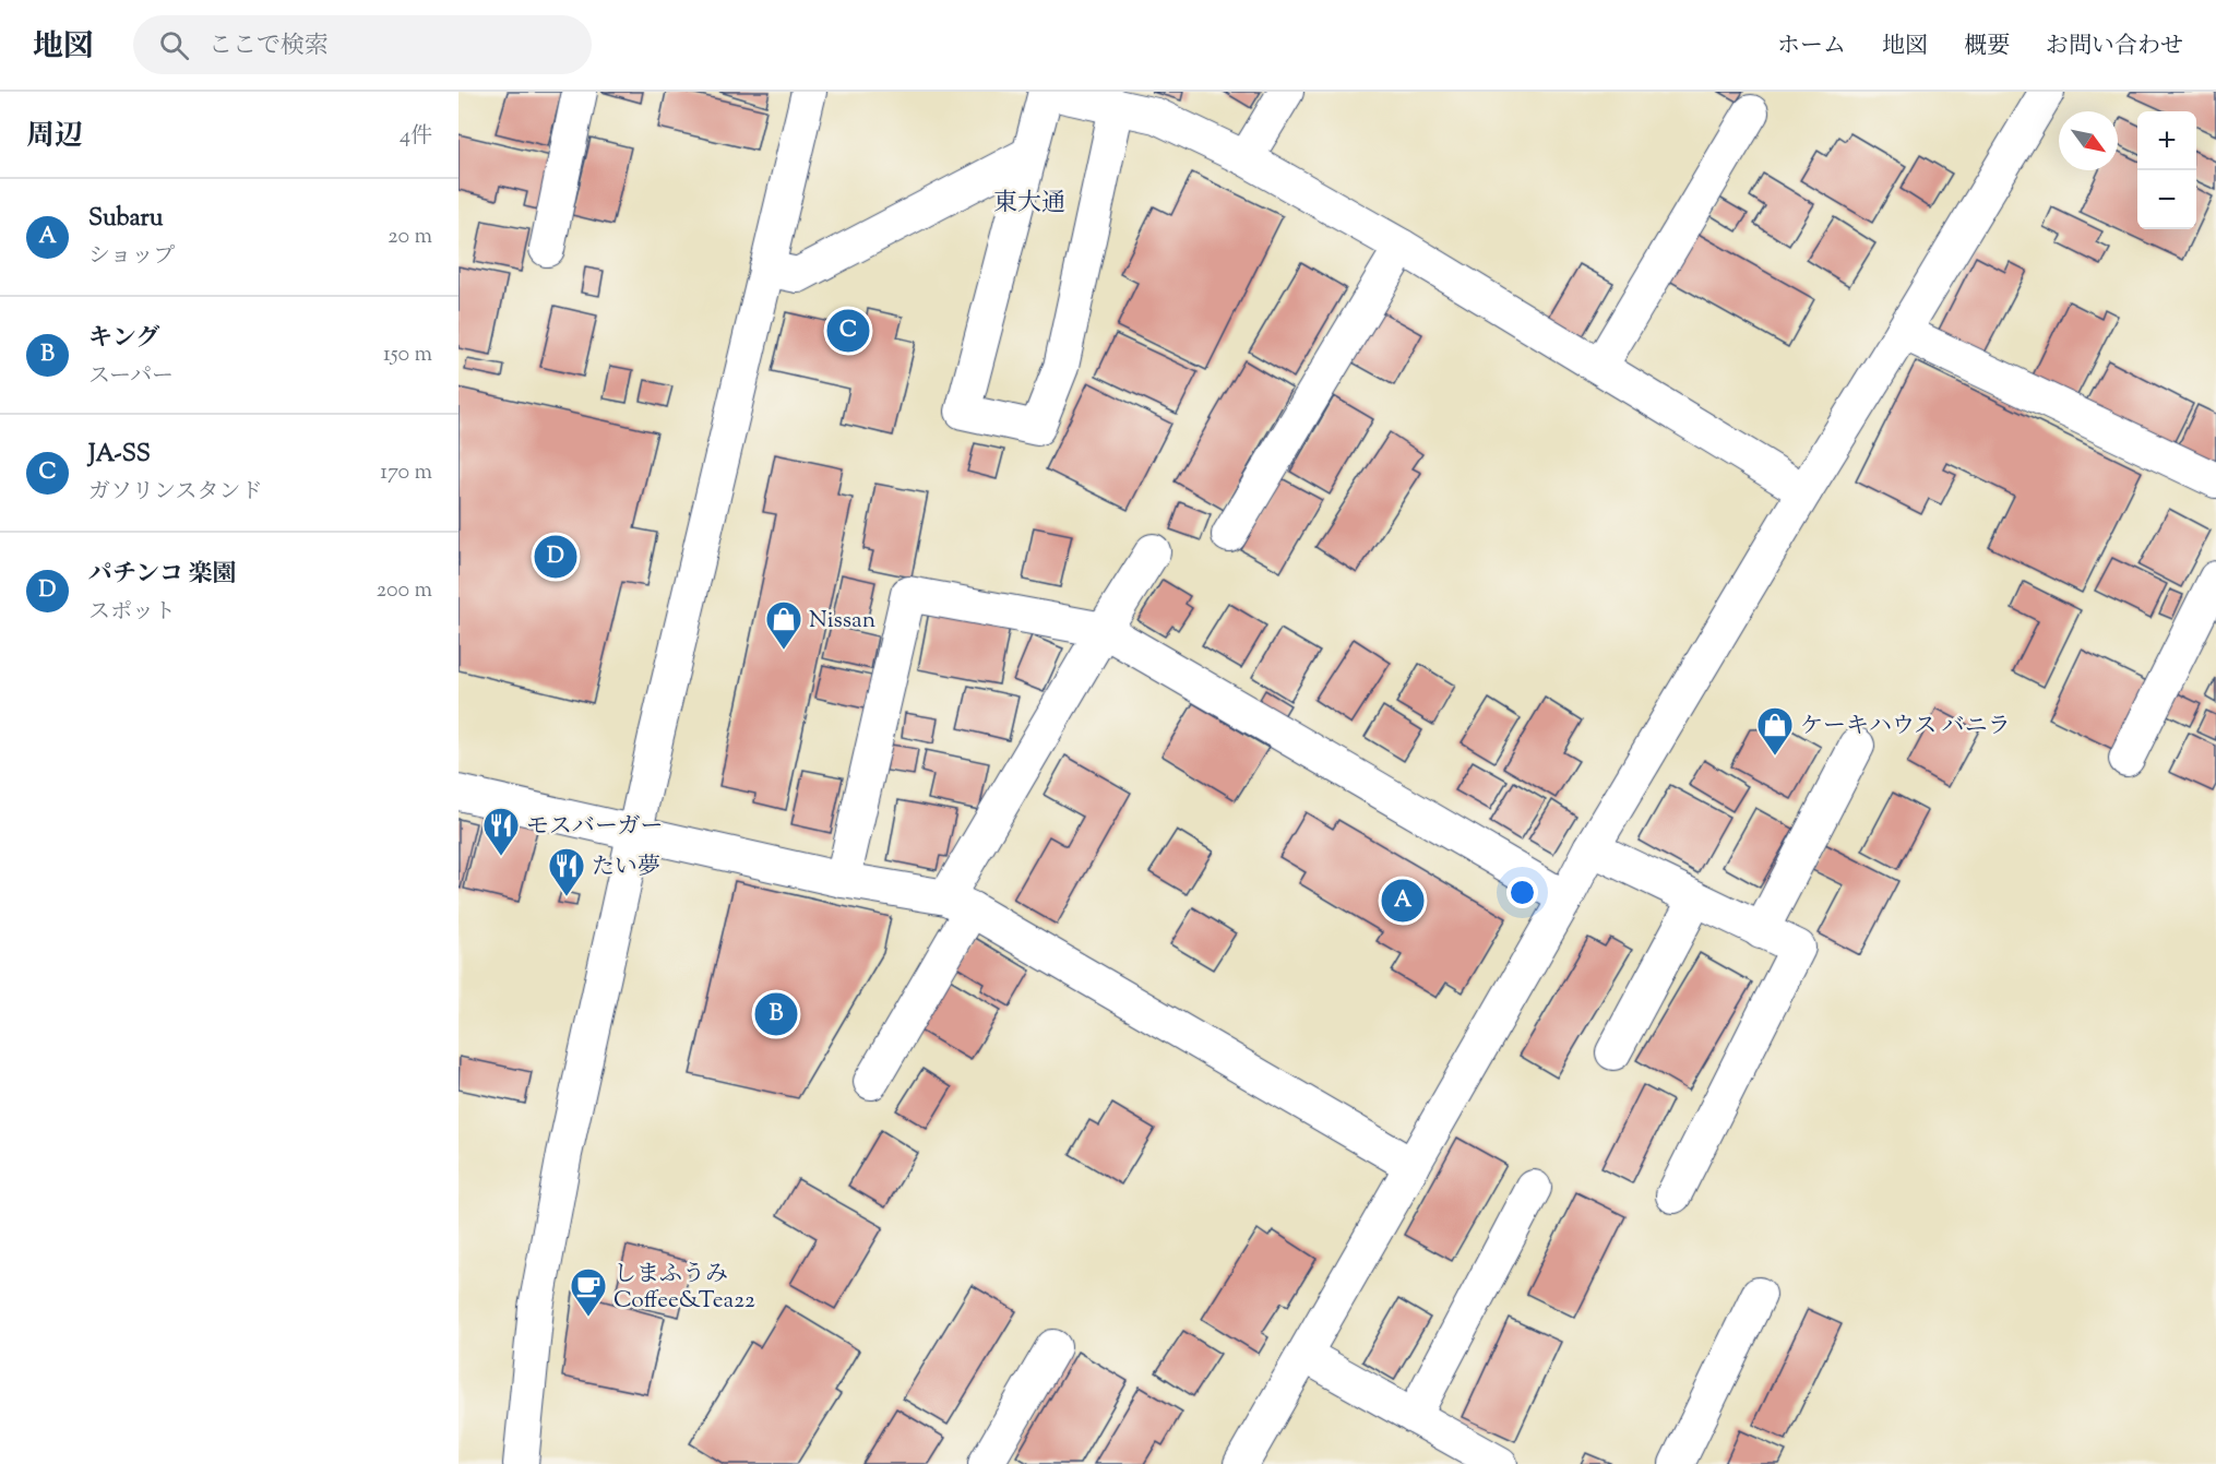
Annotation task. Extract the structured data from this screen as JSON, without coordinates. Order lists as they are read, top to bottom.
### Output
{
  "districts": ["東大通"],
  "places": {
    "shop": ["Nissan", "ケーキハウス バニラ"],
    "restaurant": ["モスバーガー", "たい夢"],
    "cafe": ["しまふうみ Coffee&Tea22"]
  },
  "north": "bottom right",
  "page": {
    "header": "地図",
    "search": "ここで検索",
    "nav": [
      "ホーム",
      "地図",
      "概要",
      "お問い合わせ"
    ],
    "heading": ["周辺", "4件"],
    "map_buttons": ["+", "−"],
    "list": [
      {
        "mark": "A",
        "name": "Subaru",
        "note": "ショップ",
        "value": "20 m"
      },
      {
        "mark": "B",
        "name": "キング",
        "note": "スーパー",
        "value": "150 m"
      },
      {
        "mark": "C",
        "name": "JA-SS",
        "note": "ガソリンスタンド",
        "value": "170 m"
      },
      {
        "mark": "D",
        "name": "パチンコ 楽園",
        "note": "スポット",
        "value": "200 m"
      }
    ],
    "pins": [
      "C",
      "D",
      "A",
      "B"
    ]
  }
}
